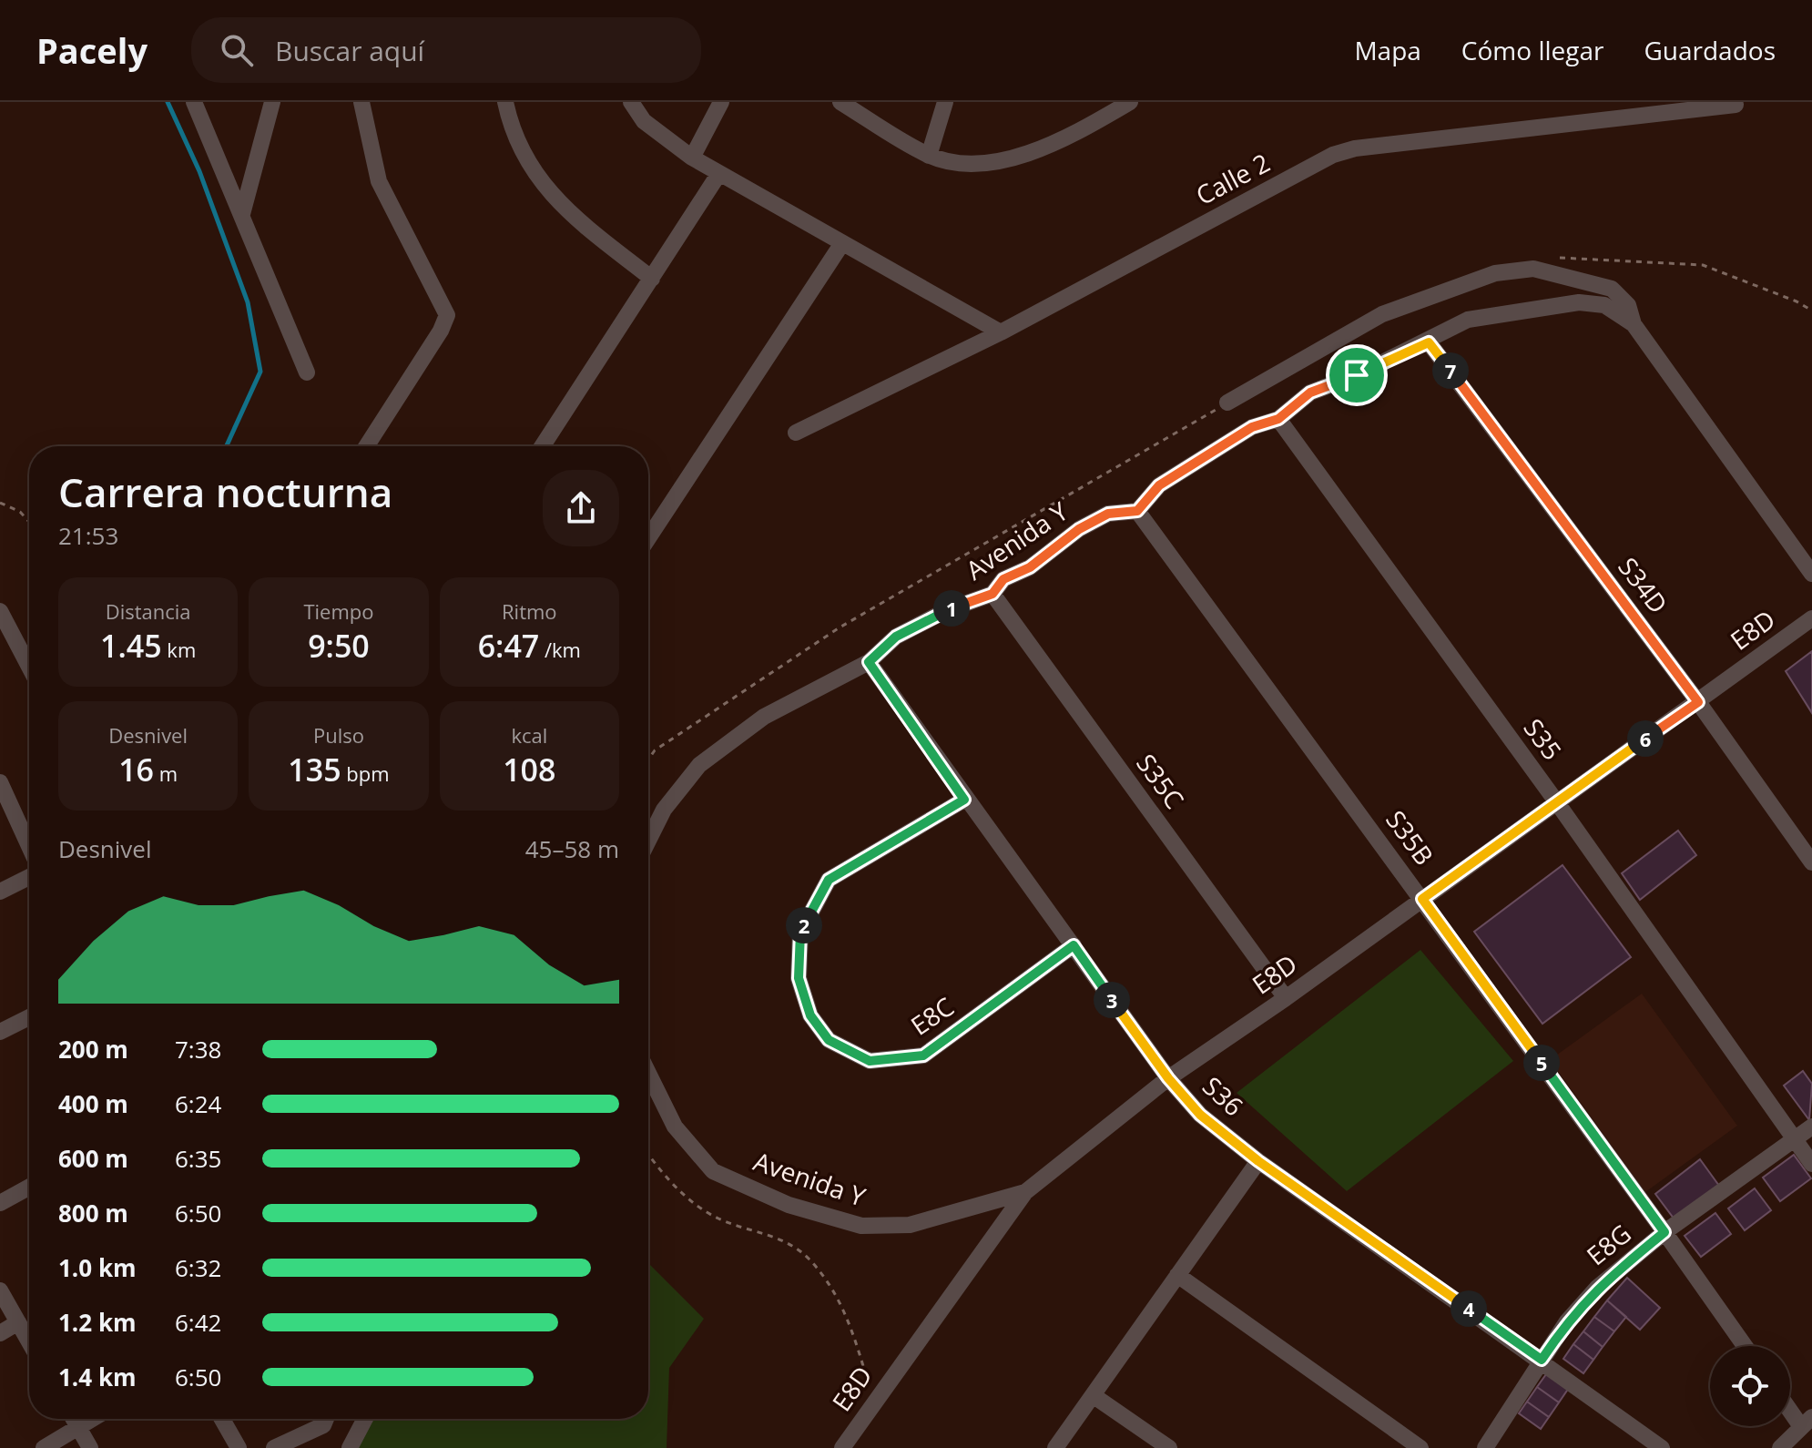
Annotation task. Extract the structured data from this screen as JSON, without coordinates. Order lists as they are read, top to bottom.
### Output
{
  "streets": {
    "street": [
      "Calle 2",
      "Avenida Y",
      "S34D",
      "E8D",
      "S35",
      "S35C",
      "S35B",
      "E8C",
      "S36",
      "E8G"
    ]
  },
  "crossings": [
    ["Avenida Y", "E8D"],
    ["Avenida Y", "S35C"],
    ["Avenida Y", "S35B"],
    ["Avenida Y", "S36"],
    ["S34D", "E8D"],
    ["E8D", "S35"],
    ["E8D", "S35C"],
    ["E8D", "S35B"],
    ["E8D", "S36"],
    ["S35", "E8G"],
    ["S35B", "E8G"],
    ["E8C", "S36"],
    ["S36", "E8G"]
  ],
  "page": {
    "header": "Pacely",
    "search": "Buscar aquí",
    "nav": ["Mapa", "Cómo llegar", "Guardados"],
    "pins": [
      "7",
      "1",
      "6",
      "2",
      "3",
      "5",
      "4"
    ],
    "heading": ["Carrera nocturna", "21:53"],
    "stats": [
      ["Distancia", "1.45 km"],
      ["Tiempo", "9:50"],
      ["Ritmo", "6:47 /km"],
      ["Desnivel", "16 m"],
      ["Pulso", "135 bpm"],
      ["kcal", "108"]
    ],
    "chart": ["Desnivel", "45–58 m"],
    "list": [
      {
        "name": "200 m",
        "note": "7:38"
      },
      {
        "name": "400 m",
        "note": "6:24"
      },
      {
        "name": "600 m",
        "note": "6:35"
      },
      {
        "name": "800 m",
        "note": "6:50"
      },
      {
        "name": "1.0 km",
        "note": "6:32"
      },
      {
        "name": "1.2 km",
        "note": "6:42"
      },
      {
        "name": "1.4 km",
        "note": "6:50"
      }
    ]
  }
}
